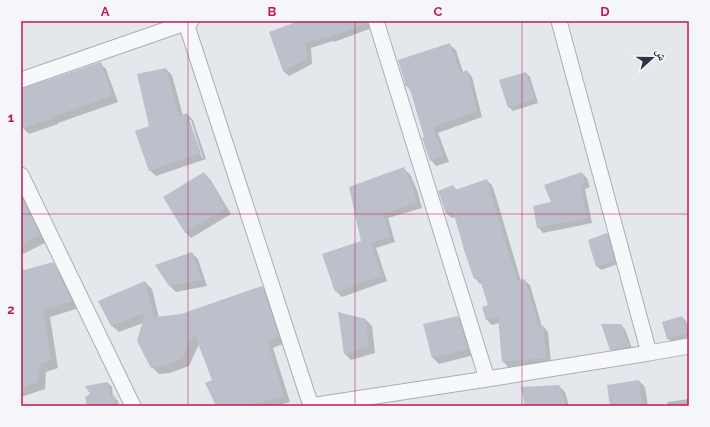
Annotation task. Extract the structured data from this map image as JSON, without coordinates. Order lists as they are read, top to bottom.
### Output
{
  "north": "right",
  "grid": {
    "columns": [
      "A",
      "B",
      "C",
      "D"
    ],
    "rows": ["1", "2"]
  }
}
